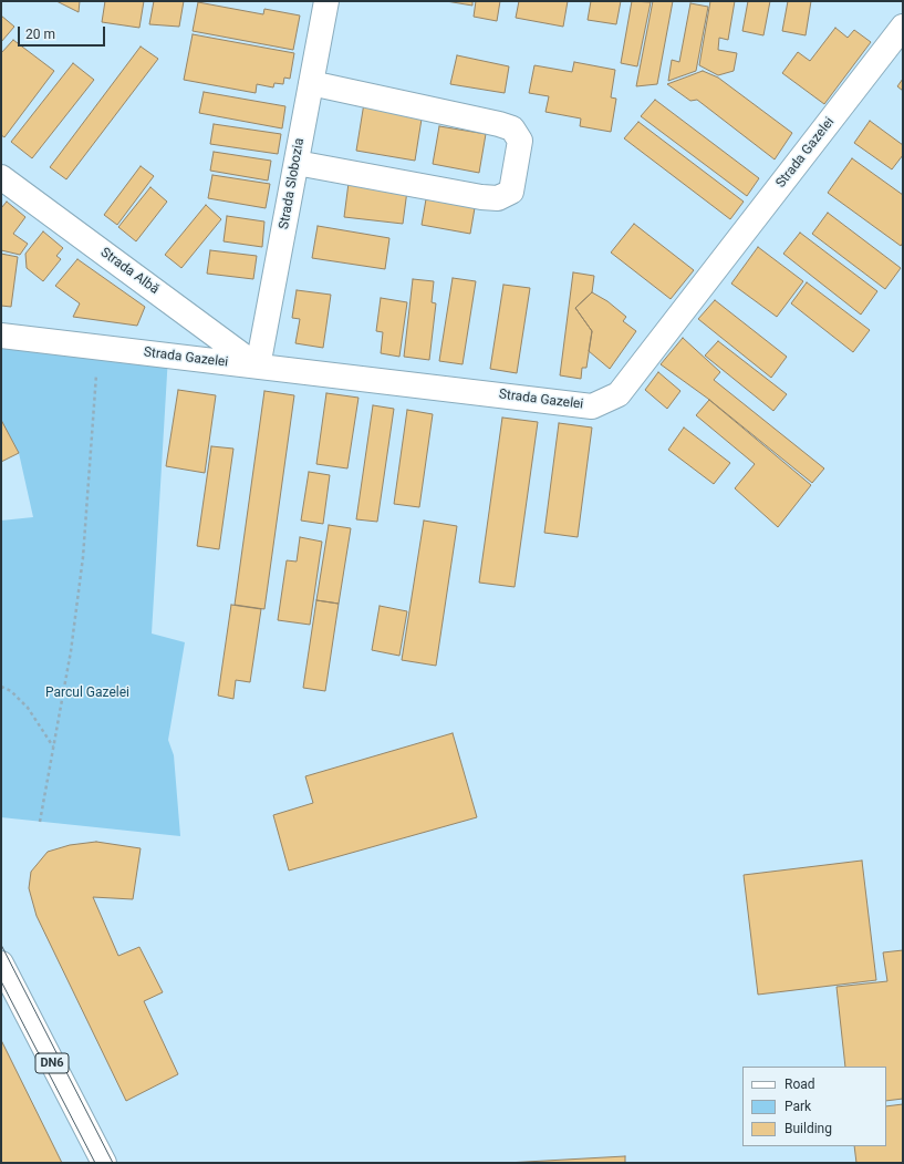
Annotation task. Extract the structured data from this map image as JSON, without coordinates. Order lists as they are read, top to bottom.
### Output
{
  "streets": {
    "street": [
      "Strada Gazelei",
      "Strada Slobozia",
      "Strada Albă",
      "DN6"
    ]
  },
  "crossings": [
    ["Strada Gazelei", "Strada Slobozia"],
    ["Strada Gazelei", "Strada Albă"],
    ["Strada Slobozia", "Strada Albă"]
  ],
  "parks": ["Parcul Gazelei"],
  "legend": ["Road", "Park", "Building"],
  "scale_bar": "20 m"
}
